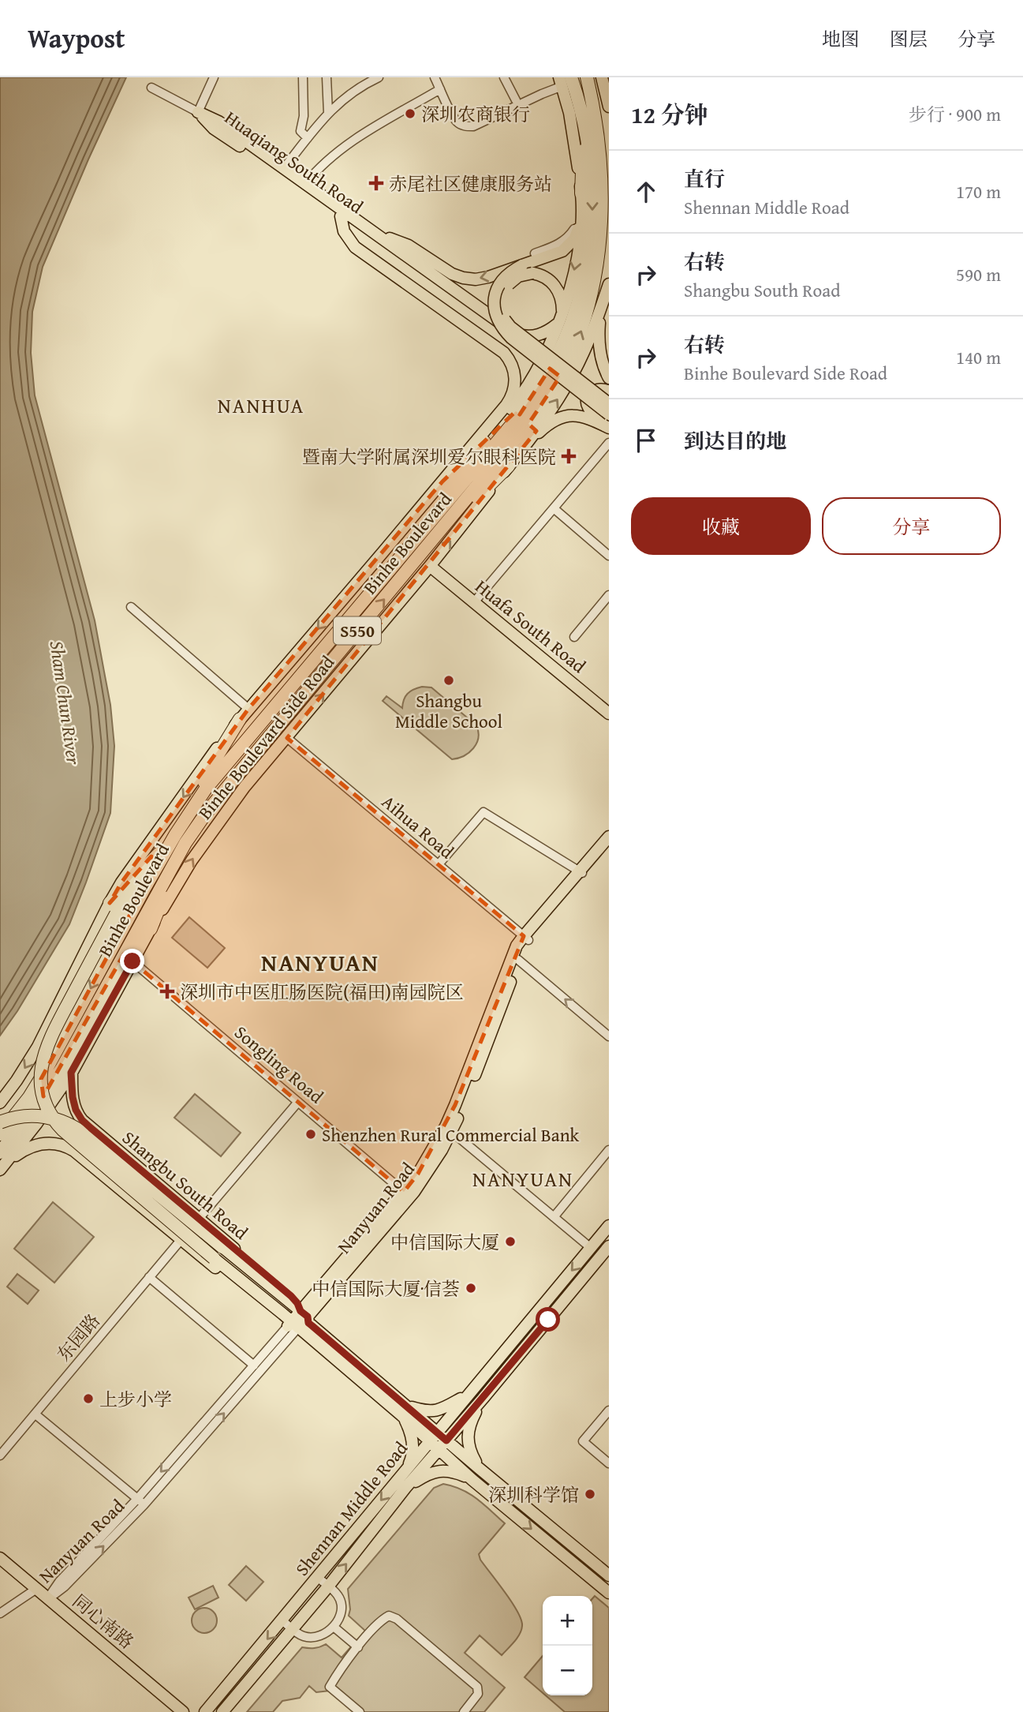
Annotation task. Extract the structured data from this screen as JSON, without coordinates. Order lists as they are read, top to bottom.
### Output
{
  "streets": {
    "highway": ["Binhe Boulevard", "S550"],
    "main road": [
      "Huaqiang South Road",
      "Huafa South Road",
      "Binhe Boulevard Side Road",
      "Shangbu South Road",
      "Nanyuan Road",
      "Shennan Middle Road",
      "同心南路"
    ],
    "street": ["Aihua Road", "Songling Road", "东园路"]
  },
  "crossings": [
    ["Huaqiang South Road", "Binhe Boulevard Side Road"],
    ["Binhe Boulevard", "Binhe Boulevard Side Road"],
    ["Huafa South Road", "Binhe Boulevard Side Road"],
    ["Binhe Boulevard Side Road", "Aihua Road"],
    ["Binhe Boulevard Side Road", "Songling Road"],
    ["Binhe Boulevard Side Road", "Shangbu South Road"],
    ["Aihua Road", "Nanyuan Road"],
    ["Songling Road", "Nanyuan Road"],
    ["Shangbu South Road", "Nanyuan Road"],
    ["Shangbu South Road", "东园路"],
    ["Shangbu South Road", "Shennan Middle Road"],
    ["Nanyuan Road", "同心南路"]
  ],
  "districts": ["NANHUA", "NANYUAN", "NANYUAN"],
  "water": ["Sham Chun River"],
  "places": {
    "other": [
      "深圳农商银行",
      "Shangbu Middle School",
      "Shenzhen Rural Commercial Bank",
      "中信国际大厦",
      "中信国际大厦·信荟",
      "上步小学",
      "深圳科学馆"
    ],
    "health": ["赤尾社区健康服务站", "暨南大学附属深圳爱尔眼科医院", "深圳市中医肛肠医院(福田)南园院区"]
  },
  "page": {
    "header": "Waypost",
    "nav": ["地图", "图层", "分享"],
    "heading": ["12 分钟", "步行 · 900 m"],
    "list": [
      ["直行", "Shennan Middle Road", "170 m"],
      ["右转", "Shangbu South Road", "590 m"],
      ["右转", "Binhe Boulevard Side Road", "140 m"],
      "到达目的地"
    ],
    "buttons": ["收藏", "分享"],
    "map_buttons": ["+", "−"]
  }
}
